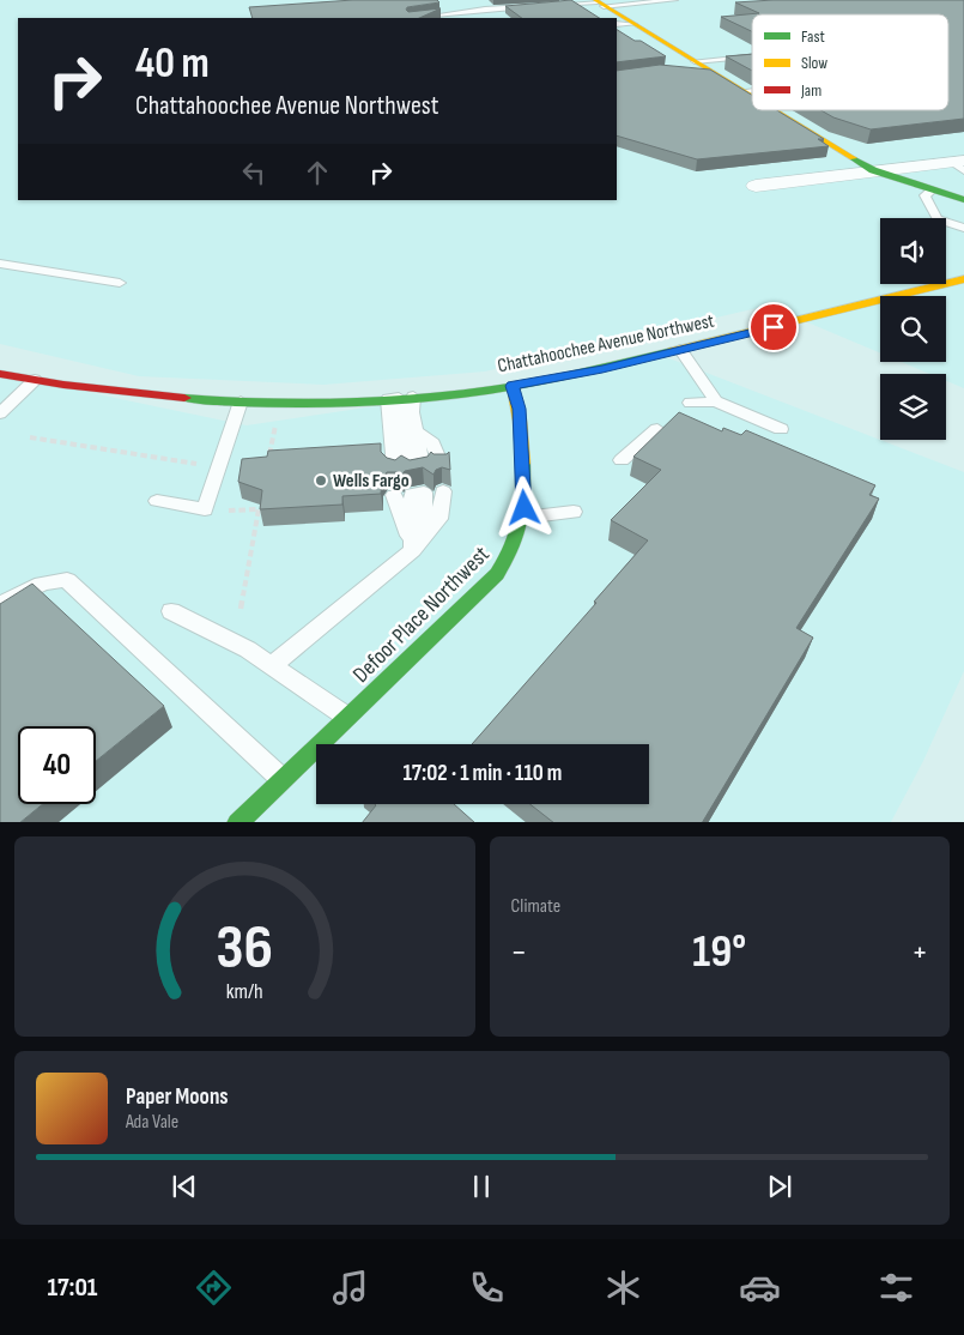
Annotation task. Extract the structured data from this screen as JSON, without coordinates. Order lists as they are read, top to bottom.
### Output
{
  "streets": {
    "street": ["Chattahoochee Avenue Northwest", "Defoor Place Northwest"]
  },
  "crossings": [
    ["Chattahoochee Avenue Northwest", "Defoor Place Northwest"]
  ],
  "places": ["Wells Fargo"],
  "legend": ["Fast", "Slow", "Jam"],
  "page": {
    "turn": ["40 m", "Chattahoochee Avenue Northwest"],
    "limit": "40",
    "trip": "17:02 · 1 min · 110 m",
    "tile": "Climate",
    "heat": ["−", "19°", "+"],
    "song": ["Paper Moons", "Ada Vale"],
    "tabs": "17:01",
    "gauge": ["36", "km/h"]
  }
}
